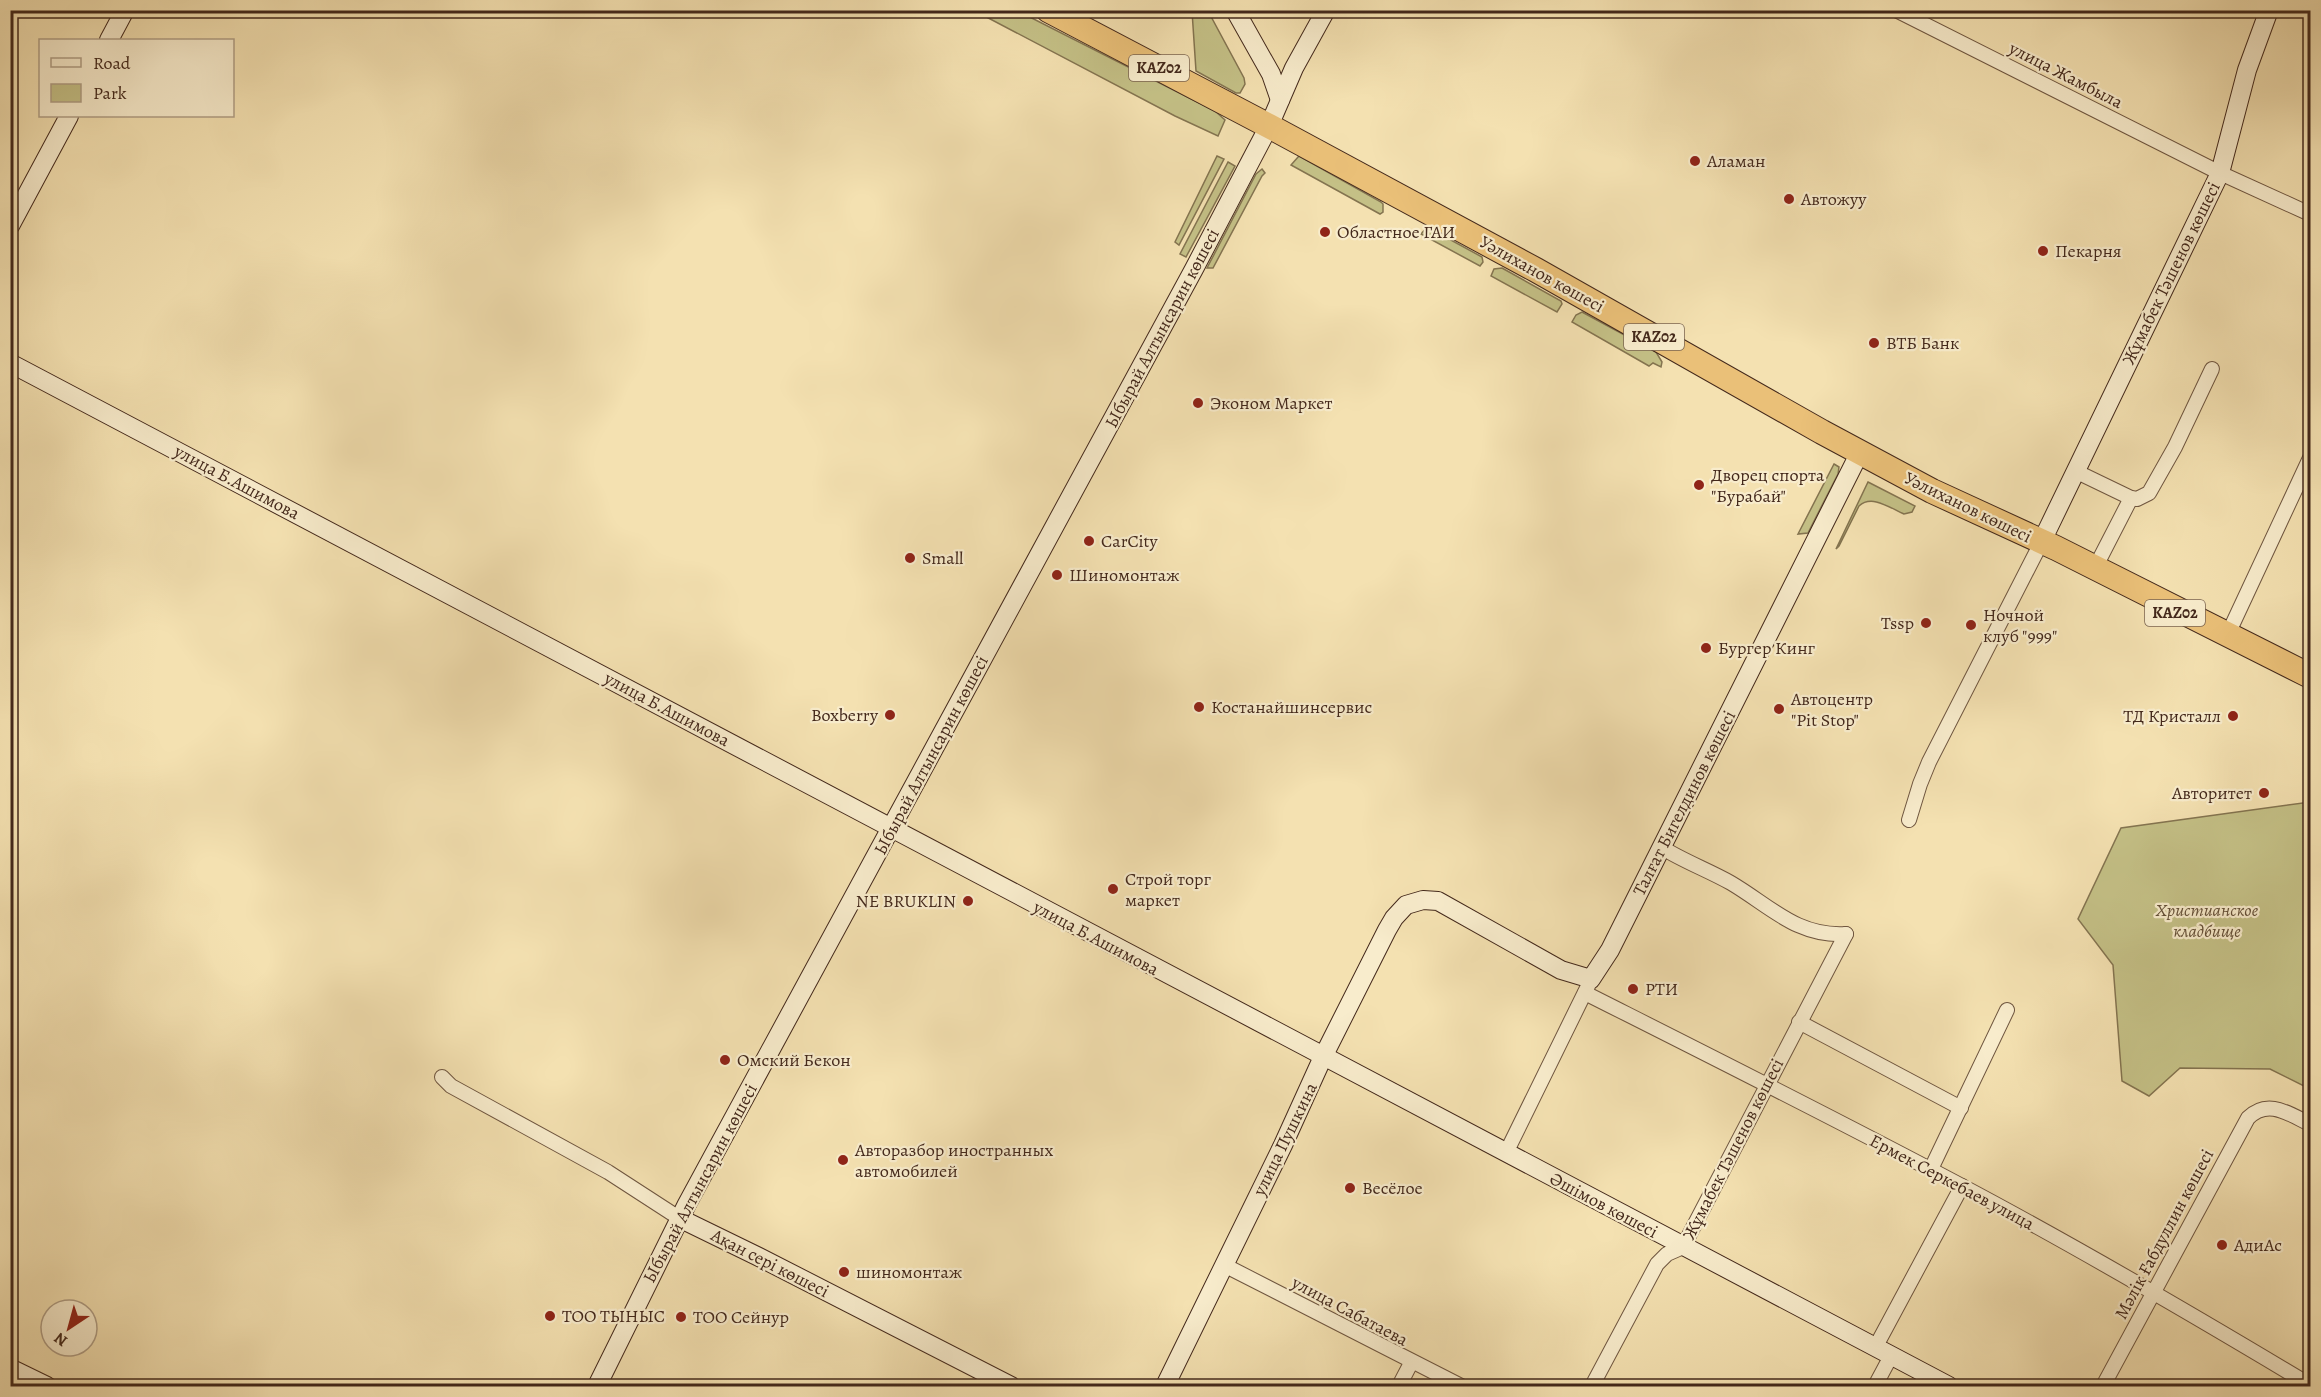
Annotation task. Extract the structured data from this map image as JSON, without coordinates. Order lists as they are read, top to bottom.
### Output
{
  "streets": {
    "highway": ["KАZ02", "Уәлиханов көшесі"],
    "street": [
      "улица Жамбыла",
      "Жұмабек Тәшенов көшесі",
      "Ыбырай Алтынсарин көшесі",
      "улица Б.Ашимова",
      "Талғат Бигелдинов көшесі",
      "улица Пушкина",
      "Ермек Серкебаев улица",
      "Әшімов көшесі",
      "Мәлік Ғабдуллин көшесі",
      "Ақан сері көшесі",
      "улица Сабатаева"
    ]
  },
  "crossings": [
    ["KАZ02", "Жұмабек Тәшенов көшесі"],
    ["KАZ02", "Уәлиханов көшесі"],
    ["улица Жамбыла", "Жұмабек Тәшенов көшесі"],
    ["Жұмабек Тәшенов көшесі", "Уәлиханов көшесі"],
    ["Жұмабек Тәшенов көшесі", "Талғат Бигелдинов көшесі"],
    ["Жұмабек Тәшенов көшесі", "Ермек Серкебаев улица"],
    ["Жұмабек Тәшенов көшесі", "Әшімов көшесі"],
    ["Уәлиханов көшесі", "Ыбырай Алтынсарин көшесі"],
    ["Уәлиханов көшесі", "Талғат Бигелдинов көшесі"],
    ["Ыбырай Алтынсарин көшесі", "улица Б.Ашимова"],
    ["Ыбырай Алтынсарин көшесі", "Ақан сері көшесі"],
    ["улица Б.Ашимова", "улица Пушкина"],
    ["улица Б.Ашимова", "Әшімов көшесі"],
    ["Талғат Бигелдинов көшесі", "Ермек Серкебаев улица"],
    ["Талғат Бигелдинов көшесі", "Әшімов көшесі"],
    ["улица Пушкина", "Ермек Серкебаев улица"],
    ["улица Пушкина", "Әшімов көшесі"],
    ["улица Пушкина", "улица Сабатаева"],
    ["Ермек Серкебаев улица", "Мәлік Ғабдуллин көшесі"]
  ],
  "parks": ["Христианское кладбище"],
  "places": [
    "Аламан",
    "Автожуу",
    "Областное ГАИ",
    "Пекарня",
    "ВТБ Банк",
    "Эконом Маркет",
    "Дворец спорта \"Бурабай\"",
    "CarCity",
    "Small",
    "Шиномонтаж",
    "Tssp",
    "Ночной клуб \"999\"",
    "Бургер Кинг",
    "Костанайшинсервис",
    "Автоцентр \"Pit Stop\"",
    "Boxberry",
    "ТД Кристалл",
    "Авторитет",
    "Строй торг маркет",
    "NE BRUKLIN",
    "РТИ",
    "Омский Бекон",
    "Авторазбор иностранных автомобилей",
    "Весёлое",
    "АдиАс",
    "шиномонтаж",
    "ТОО ТЫНЫС",
    "ТОО Сейнур"
  ],
  "legend": ["Road", "Park"],
  "north": "bottom left"
}
